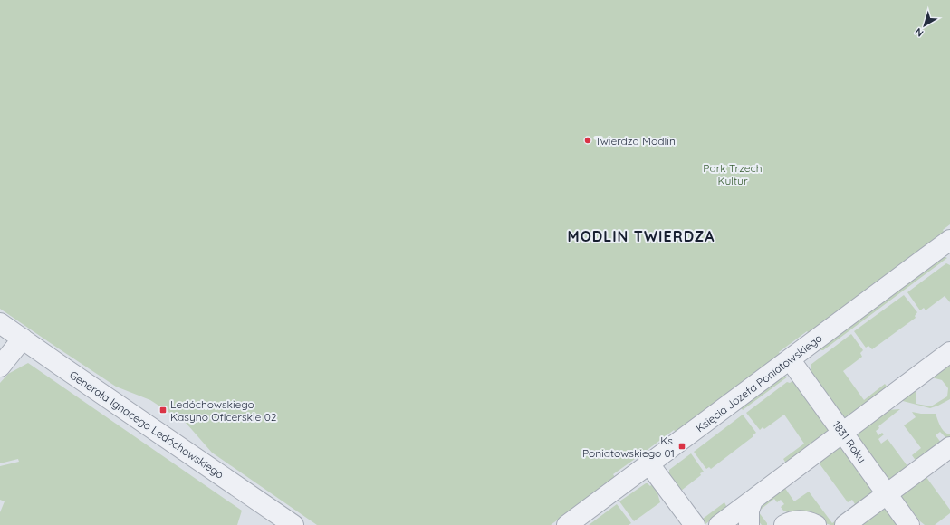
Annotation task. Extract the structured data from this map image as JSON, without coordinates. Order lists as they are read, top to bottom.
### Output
{
  "streets": {
    "street": ["Księcia Józefa Poniatowskiego", "Generała Ignacego Ledóchowskiego", "1831 Roku"]
  },
  "crossings": [
    ["Księcia Józefa Poniatowskiego", "1831 Roku"]
  ],
  "districts": ["MODLIN TWIERDZA"],
  "parks": ["Park Trzech Kultur"],
  "places": {
    "other": ["Twierdza Modlin"],
    "transit": ["Ledóchowskiego Kasyno Oficerskie 02", "Ks. Poniatowskiego 01"]
  },
  "north": "bottom left"
}
